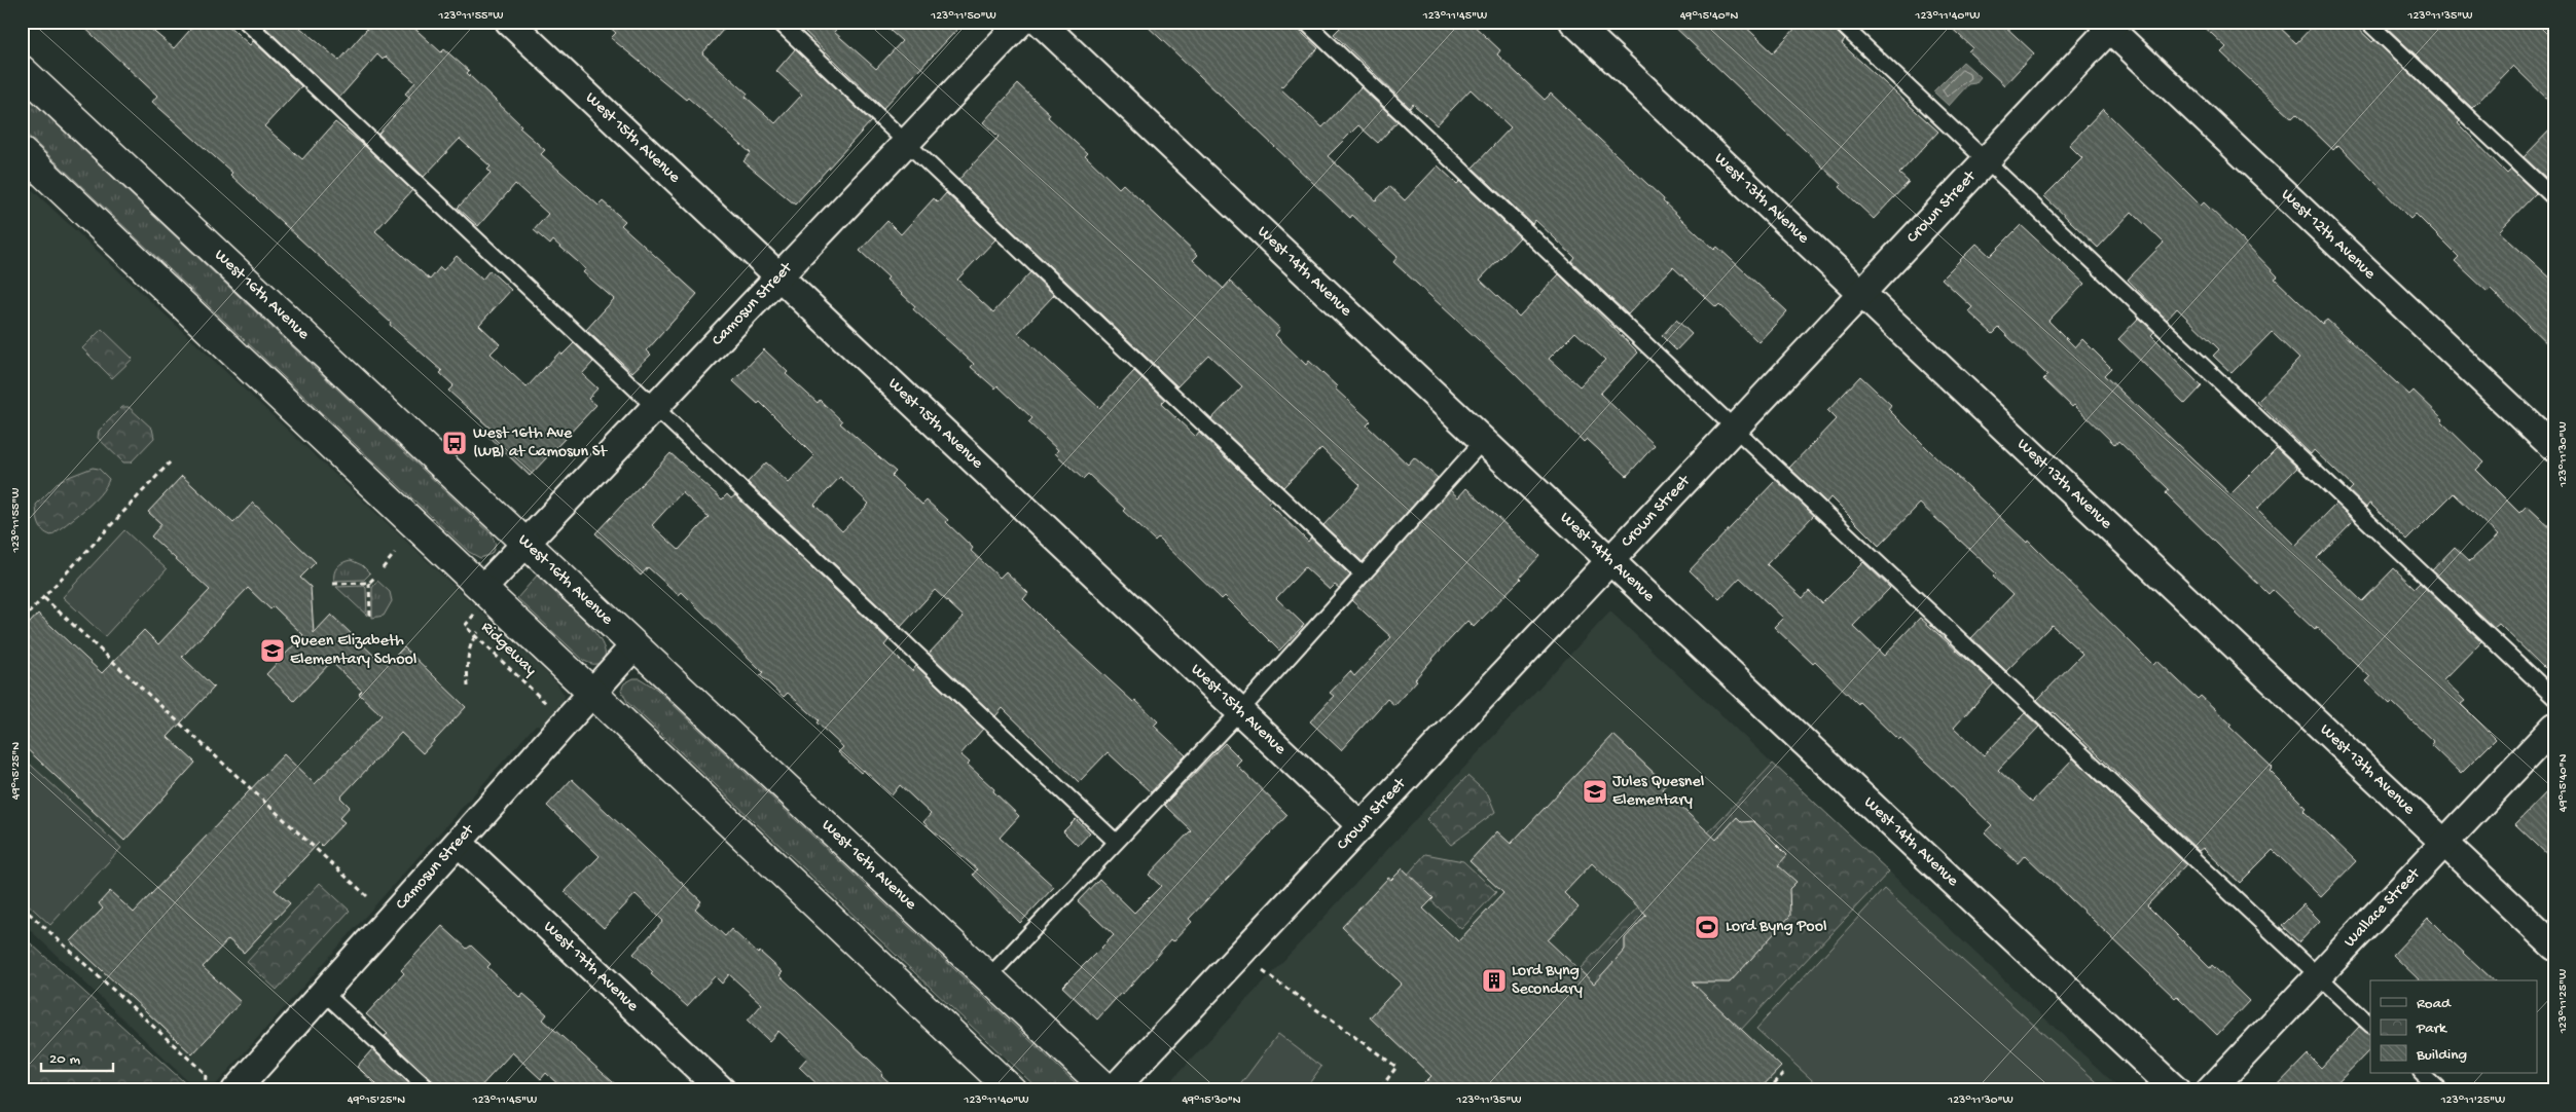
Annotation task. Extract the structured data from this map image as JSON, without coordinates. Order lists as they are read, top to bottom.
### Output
{
  "streets": {
    "main road": ["West 16th Avenue"],
    "street": [
      "West 15th Avenue",
      "West 13th Avenue",
      "Crown Street",
      "West 12th Avenue",
      "West 14th Avenue",
      "Camosun Street",
      "Wallace Street",
      "West 17th Avenue"
    ],
    "path": ["Ridgeway"]
  },
  "crossings": [
    ["West 15th Avenue", "Crown Street"],
    ["West 15th Avenue", "Camosun Street"],
    ["West 13th Avenue", "Crown Street"],
    ["West 13th Avenue", "Wallace Street"],
    ["Crown Street", "West 12th Avenue"],
    ["Crown Street", "West 14th Avenue"],
    ["Crown Street", "West 16th Avenue"],
    ["West 16th Avenue", "Camosun Street"],
    ["Camosun Street", "Ridgeway"],
    ["Camosun Street", "West 17th Avenue"]
  ],
  "places": {
    "bus stop": ["West 16th Ave (WB) at Camosun St"],
    "school or university": ["Queen Elizabeth Elementary School", "Jules Quesnel Elementary"],
    "sports": ["Lord Byng Pool"],
    "building": ["Lord Byng Secondary"]
  },
  "legend": ["Road", "Park", "Building"],
  "scale_bar": "20 m",
  "coordinates": [
    "123°11'55\"W",
    "123°11'50\"W",
    "123°11'45\"W",
    "49°15'40\"N",
    "123°11'40\"W",
    "123°11'35\"W",
    "123°11'30\"W",
    "49°15'25\"N",
    "123°11'25\"W",
    "49°15'30\"N"
  ]
}
